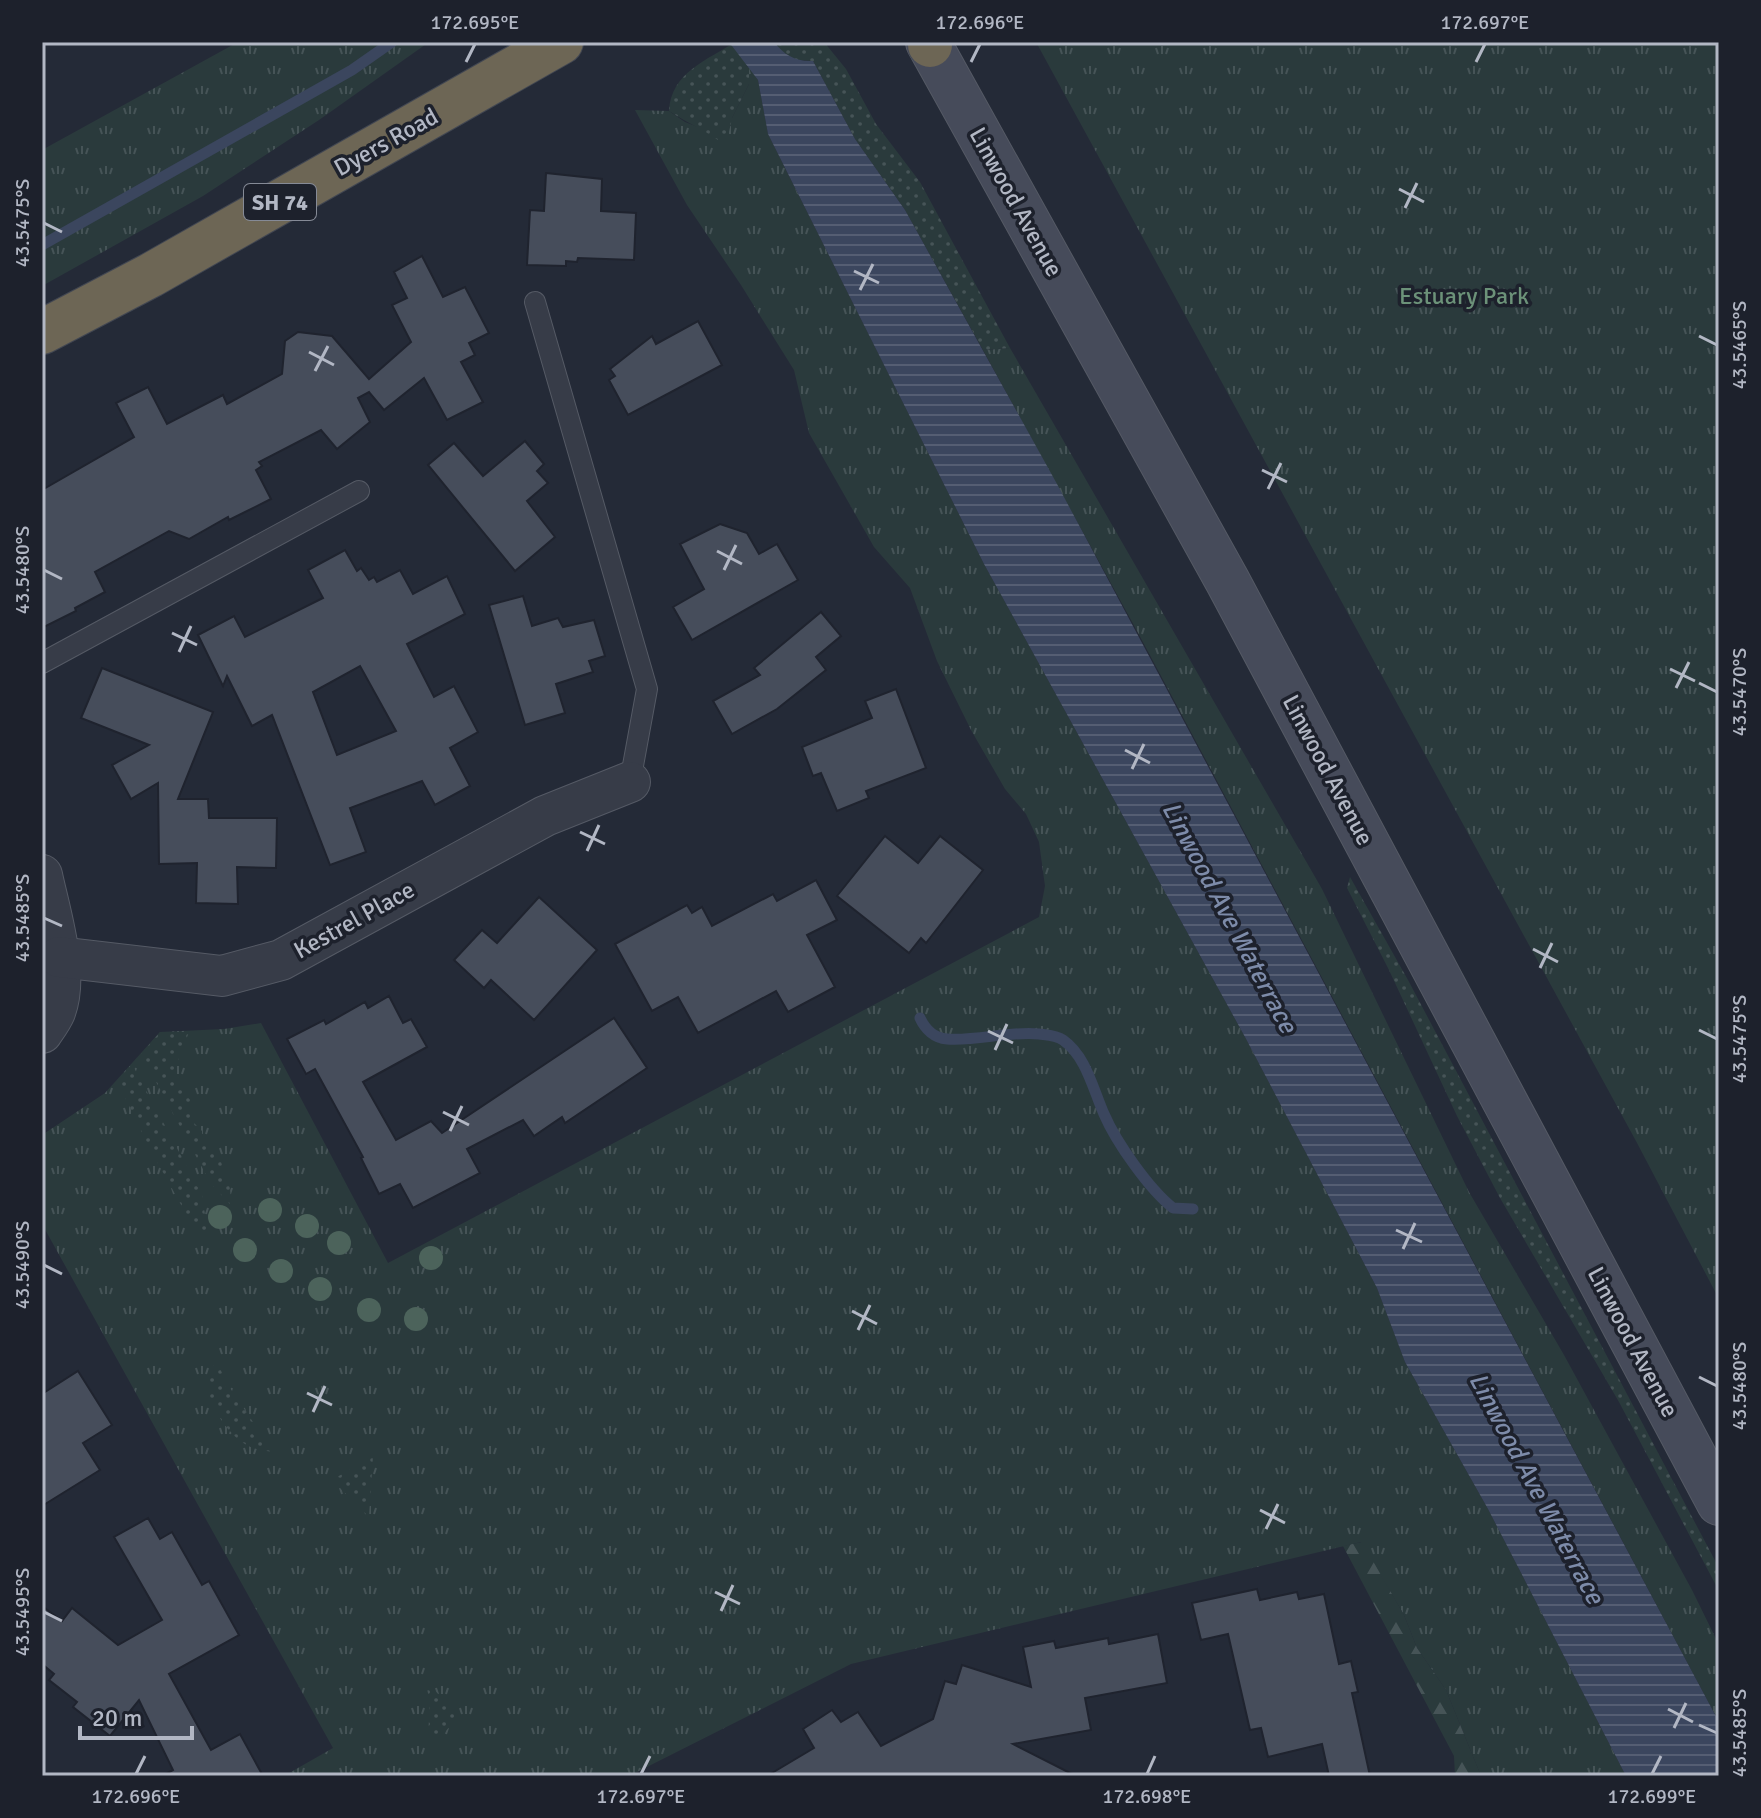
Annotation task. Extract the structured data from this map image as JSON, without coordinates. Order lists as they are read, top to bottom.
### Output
{
  "streets": {
    "highway": ["Dyers Road", "SH 74"],
    "main road": ["Linwood Avenue"],
    "street": ["Kestrel Place"]
  },
  "water": ["Linwood Ave Waterrace"],
  "parks": ["Estuary Park"],
  "scale_bar": "20 m",
  "coordinates": [
    "172.695°E",
    "172.696°E",
    "172.697°E",
    "43.5475°S",
    "43.5465°S",
    "43.5480°S",
    "43.5470°S",
    "43.5485°S",
    "43.5490°S",
    "43.5495°S",
    "172.698°E",
    "172.699°E"
  ]
}
